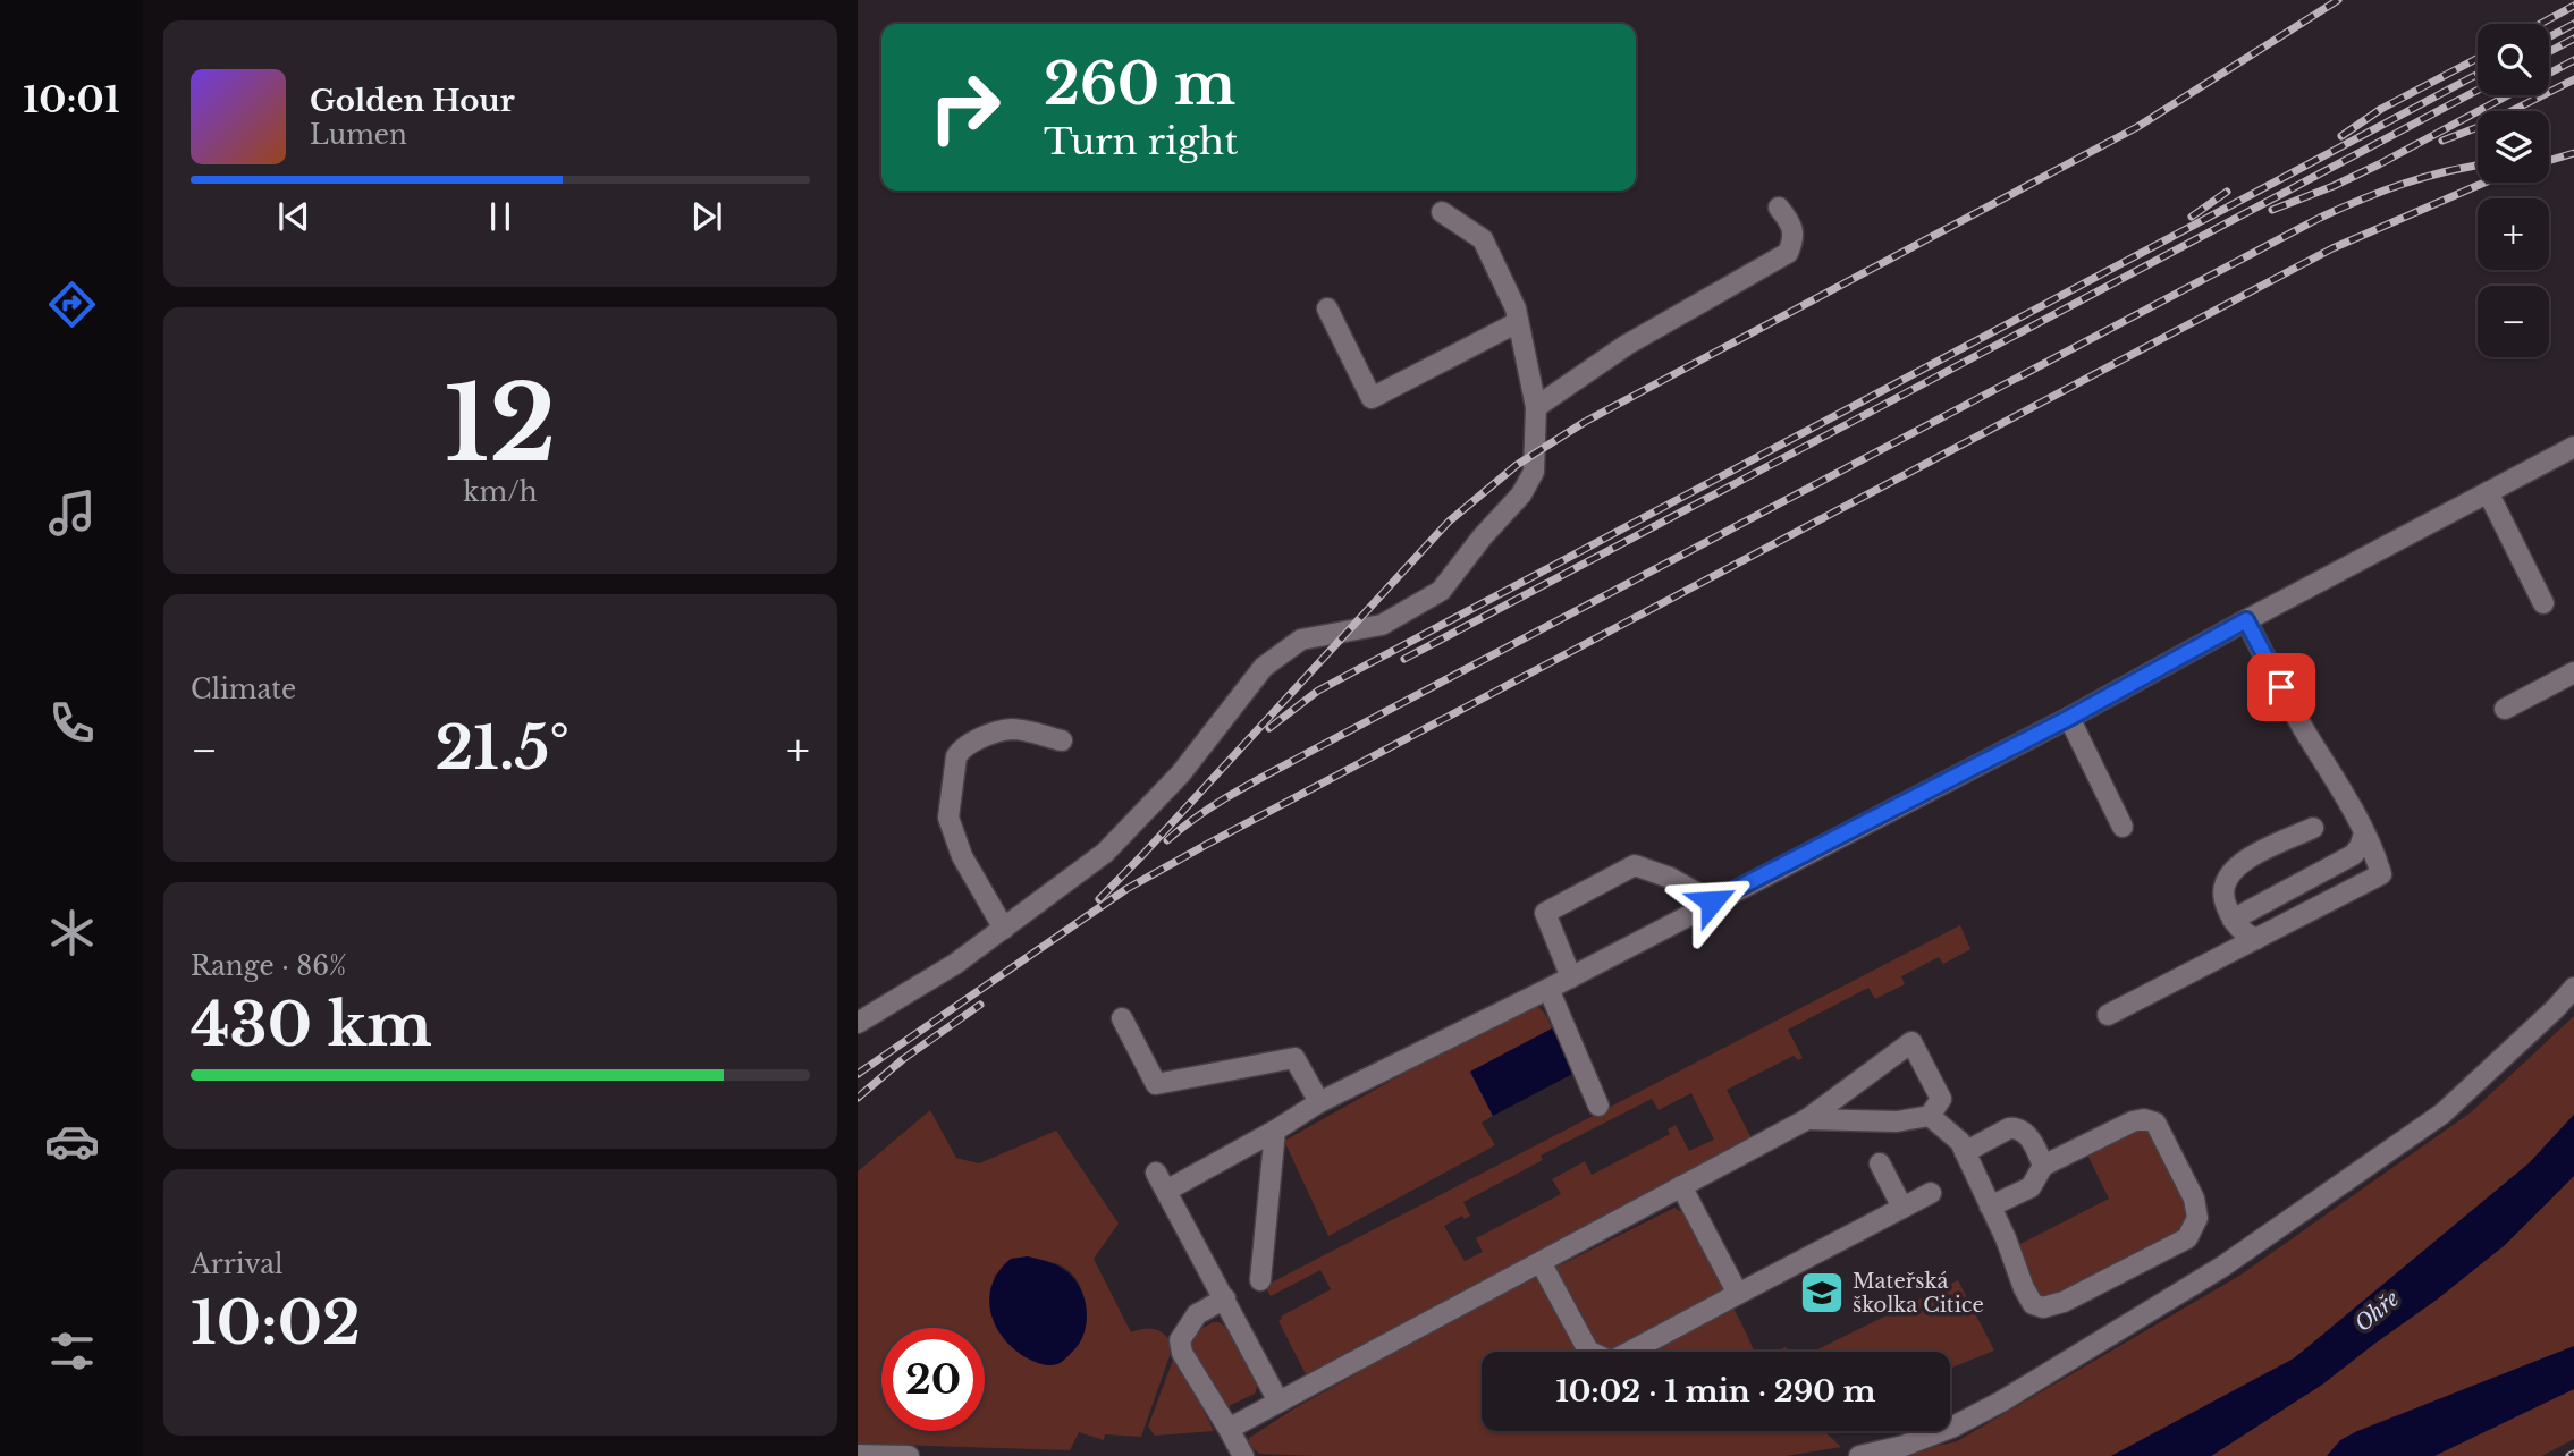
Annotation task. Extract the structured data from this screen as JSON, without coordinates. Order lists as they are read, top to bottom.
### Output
{
  "water": ["Ohře"],
  "places": {
    "school or university": ["Mateřská školka Citice"]
  },
  "page": {
    "tabs": "10:01",
    "map_buttons": ["+", "−"],
    "turn": ["260 m", "Turn right"],
    "song": ["Golden Hour", "Lumen"],
    "tile": [
      ["12", "km/h"],
      "Climate",
      ["Range · 86%", "430 km"],
      ["Arrival", "10:02"]
    ],
    "heat": ["−", "21.5°", "+"],
    "limit": "20",
    "trip": "10:02 · 1 min · 290 m"
  }
}
